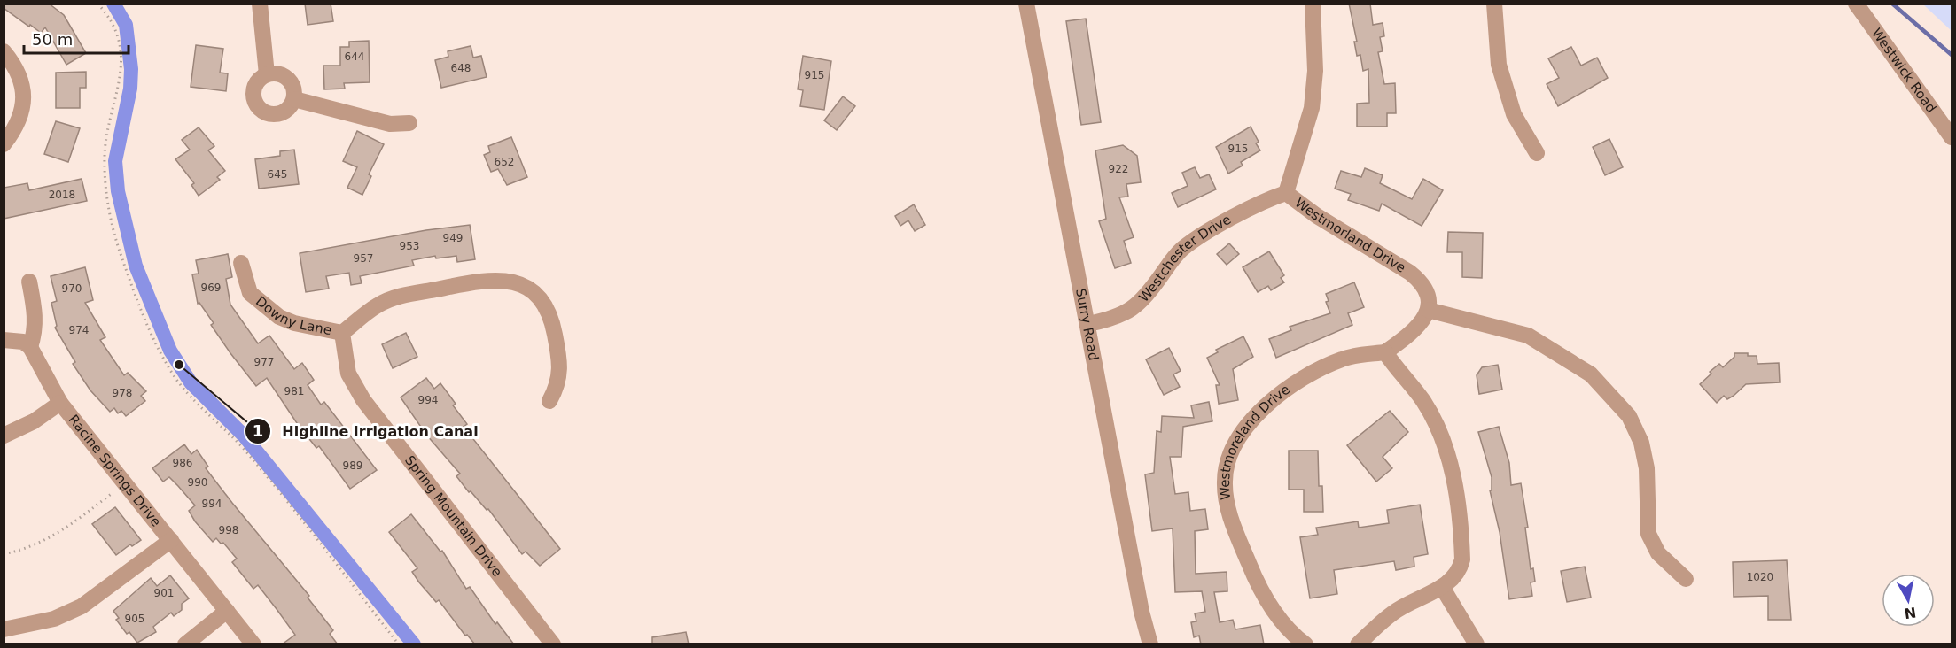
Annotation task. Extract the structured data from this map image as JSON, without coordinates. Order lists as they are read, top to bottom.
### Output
{
  "streets": {
    "street": [
      "Westwick Road",
      "Westmorland Drive",
      "Westchester Drive",
      "Downy Lane",
      "Surry Road",
      "Westmoreland Drive",
      "Racine Springs Drive",
      "Spring Mountain Drive"
    ]
  },
  "crossings": [
    ["Westmorland Drive", "Westchester Drive"],
    ["Westchester Drive", "Surry Road"],
    ["Downy Lane", "Spring Mountain Drive"]
  ],
  "places": ["Highline Irrigation Canal"],
  "house_numbers": [
    "644",
    "648",
    "915",
    "915",
    "652",
    "922",
    "645",
    "2018",
    "949",
    "953",
    "957",
    "969",
    "970",
    "974",
    "977",
    "981",
    "978",
    "994",
    "986",
    "989",
    "990",
    "994",
    "998",
    "1020",
    "901",
    "905"
  ],
  "scale_bar": "50 m",
  "north": "bottom"
}
